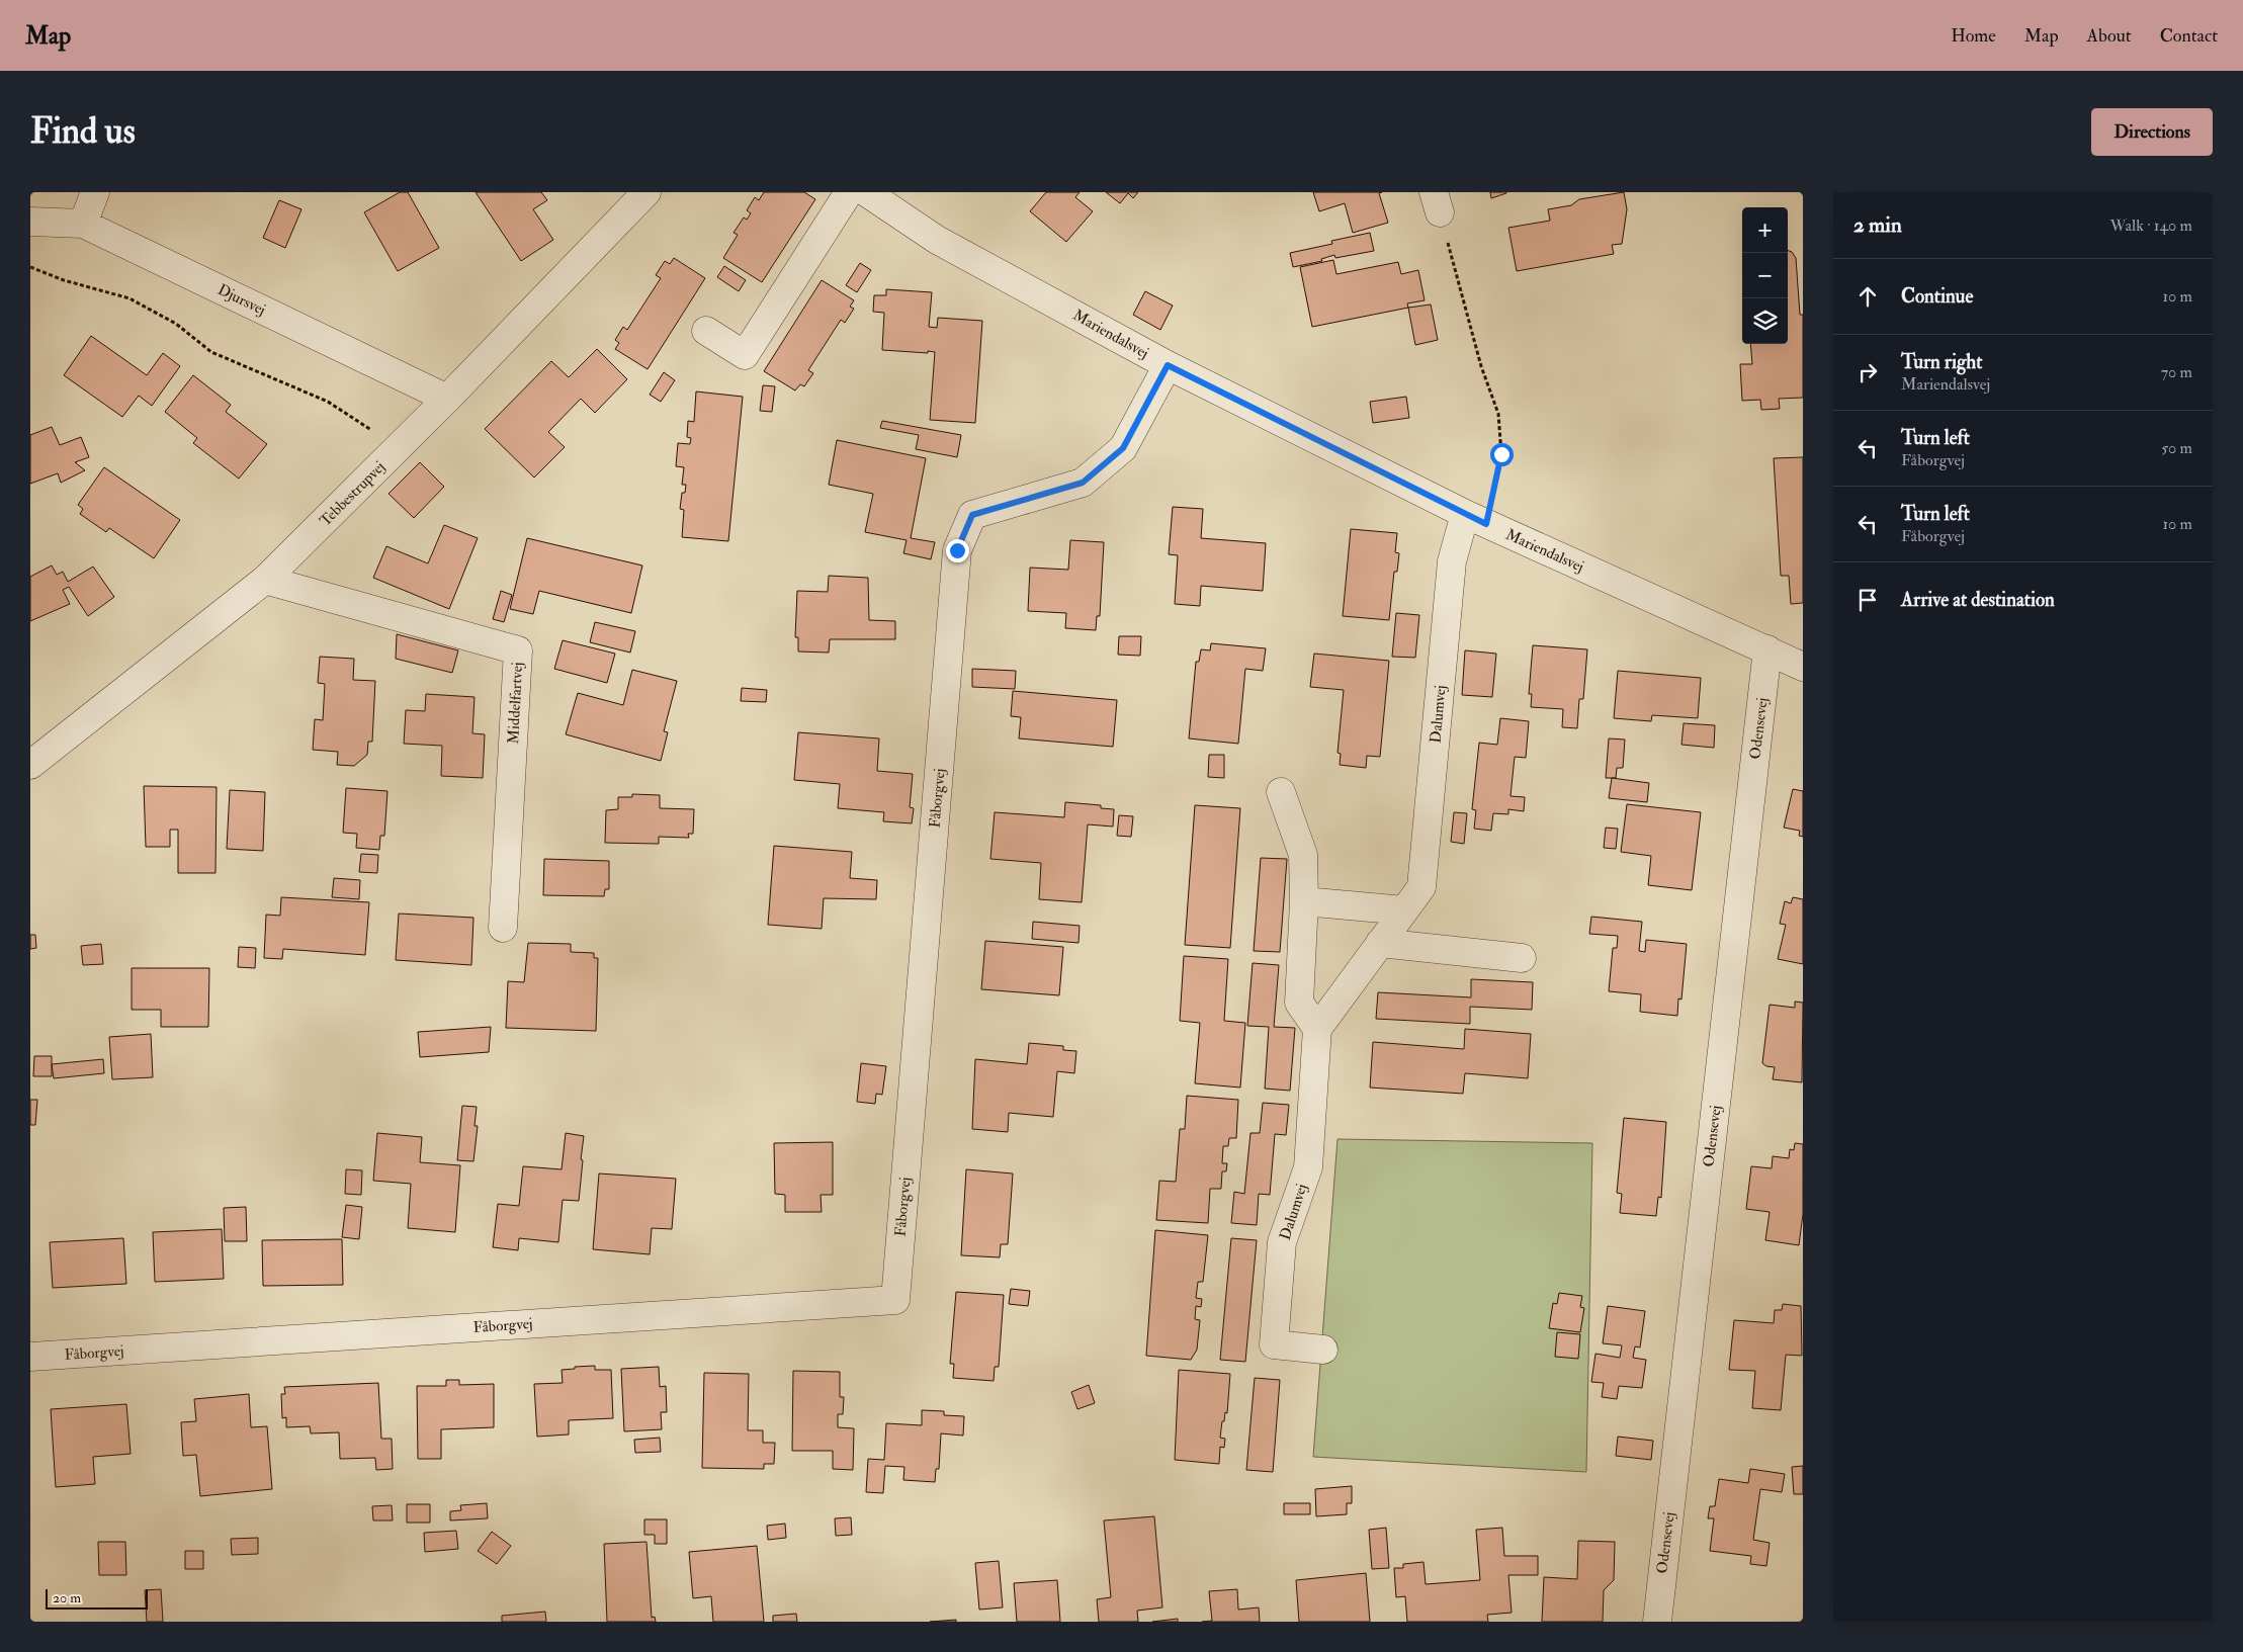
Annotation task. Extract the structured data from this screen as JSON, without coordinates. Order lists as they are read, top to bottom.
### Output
{
  "streets": {
    "street": [
      "Djursvej",
      "Mariendalsvej",
      "Tebbestrupvej",
      "Middelfartvej",
      "Dalumvej",
      "Odensevej",
      "Fåborgvej"
    ]
  },
  "crossings": [
    ["Djursvej", "Tebbestrupvej"],
    ["Mariendalsvej", "Dalumvej"],
    ["Mariendalsvej", "Odensevej"],
    ["Mariendalsvej", "Fåborgvej"],
    ["Tebbestrupvej", "Middelfartvej"]
  ],
  "scale_bar": "20 m",
  "page": {
    "header": "Map",
    "nav": [
      "Home",
      "Map",
      "About",
      "Contact"
    ],
    "buttons": "Directions",
    "title": "Find us",
    "heading": ["2 min", "Walk · 140 m"],
    "map_buttons": ["+", "−"],
    "list": [
      ["Continue", "10 m"],
      ["Turn right", "Mariendalsvej", "70 m"],
      ["Turn left", "Fåborgvej", "50 m"],
      ["Turn left", "Fåborgvej", "10 m"],
      "Arrive at destination"
    ],
    "scale": "20 m"
  }
}
